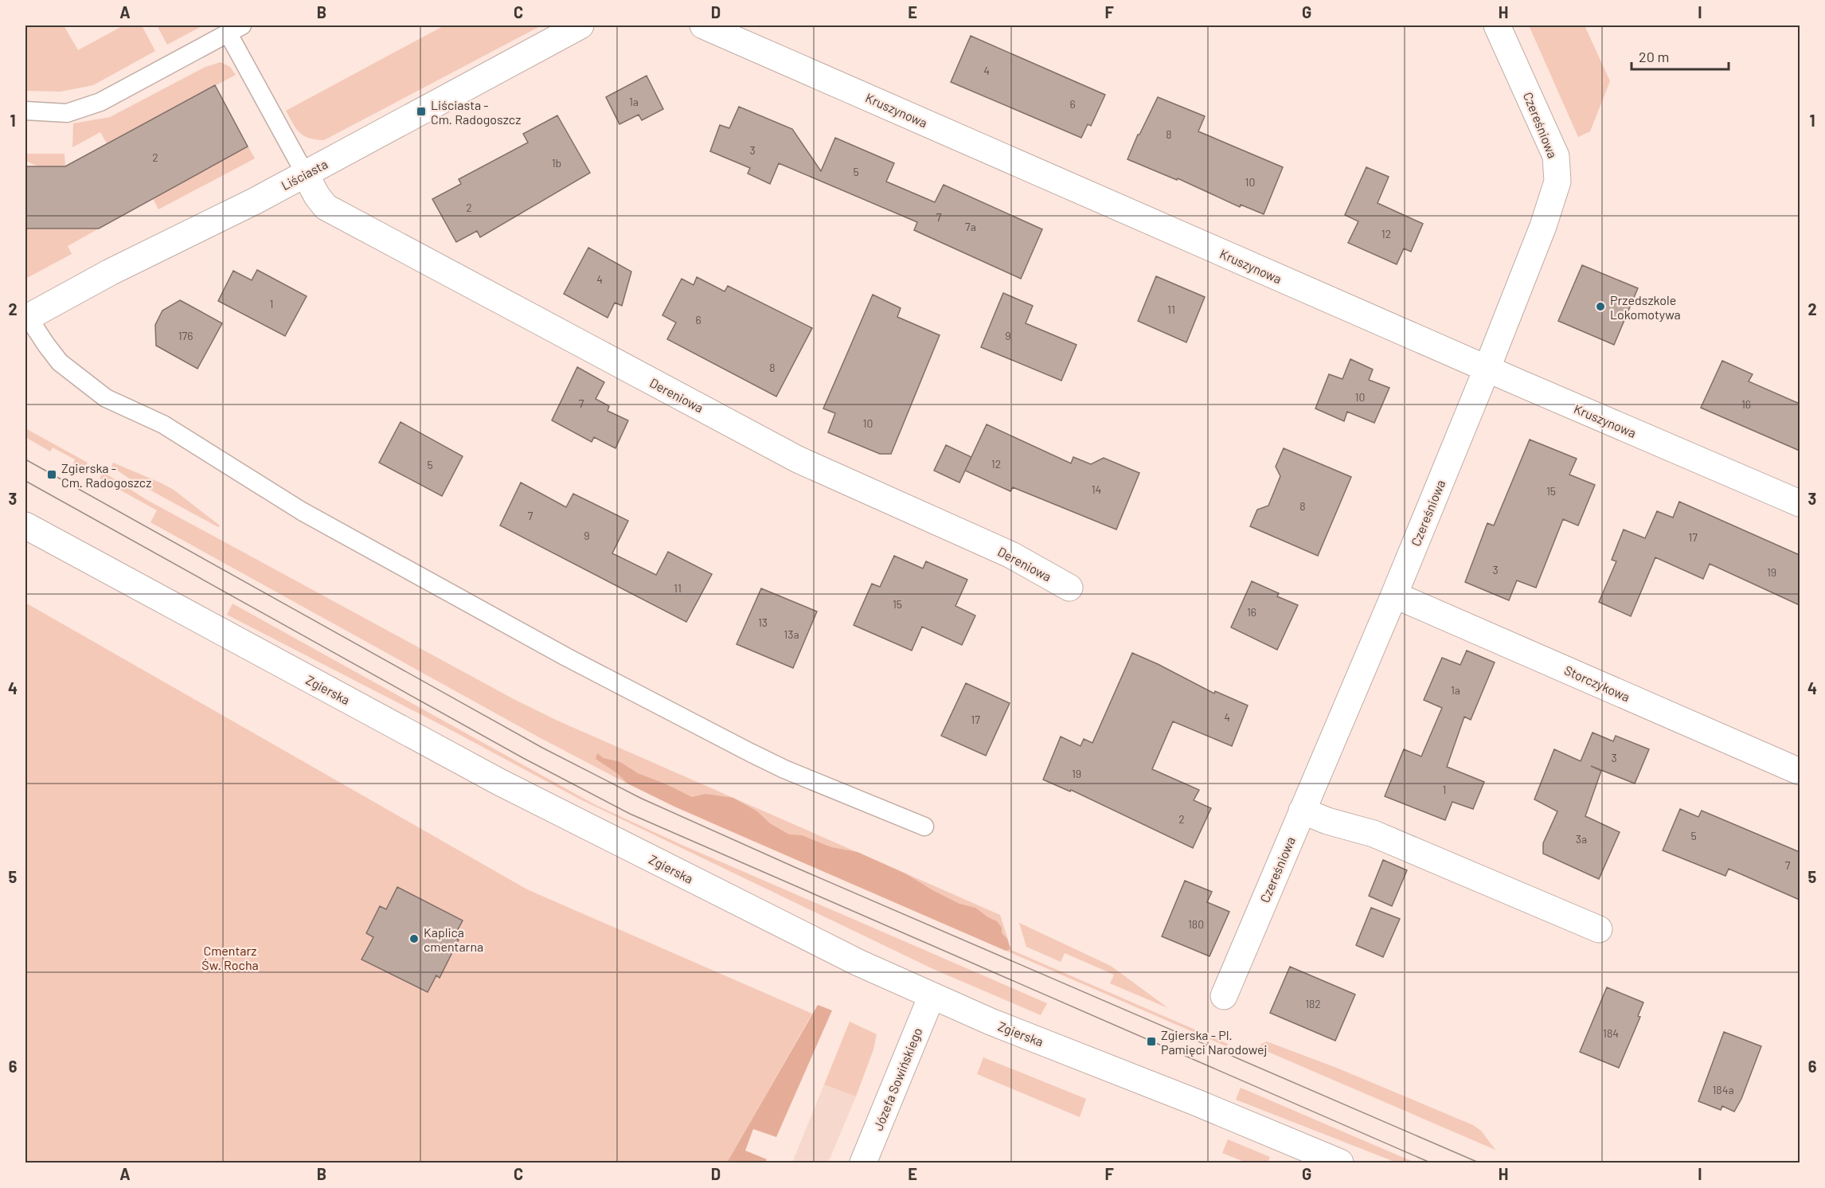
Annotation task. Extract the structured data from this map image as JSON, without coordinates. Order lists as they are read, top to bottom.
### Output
{
  "streets": {
    "street": [
      "Kruszynowa",
      "Czereśniowa",
      "Liściasta",
      "Dereniowa",
      "Storczykowa",
      "Zgierska",
      "Józefa Sowińskiego"
    ]
  },
  "crossings": [
    ["Kruszynowa", "Czereśniowa"],
    ["Czereśniowa", "Storczykowa"],
    ["Liściasta", "Dereniowa"],
    ["Zgierska", "Józefa Sowińskiego"]
  ],
  "parks": ["Cmentarz Św. Rocha"],
  "places": {
    "transit": ["Liściasta - Cm. Radogoszcz", "Zgierska - Cm. Radogoszcz", "Zgierska - Pl. Pamięci Narodowej"],
    "other": ["Przedszkole Lokomotywa", "Kaplica cmentarna"]
  },
  "house_numbers": [
    "4",
    "1a",
    "6",
    "8",
    "3",
    "2",
    "1b",
    "5",
    "10",
    "2",
    "7",
    "7a",
    "12",
    "4",
    "1",
    "11",
    "6",
    "176",
    "9",
    "8",
    "10",
    "7",
    "16",
    "10",
    "12",
    "5",
    "14",
    "15",
    "8",
    "7",
    "9",
    "17",
    "3",
    "19",
    "11",
    "15",
    "16",
    "13",
    "13a",
    "1a",
    "4",
    "17",
    "3",
    "19",
    "1",
    "2",
    "5",
    "3a",
    "7",
    "180",
    "182",
    "184",
    "184a"
  ],
  "scale_bar": "20 m",
  "grid": {
    "columns": [
      "A",
      "B",
      "C",
      "D",
      "E",
      "F",
      "G",
      "H",
      "I"
    ],
    "rows": [
      "1",
      "2",
      "3",
      "4",
      "5",
      "6"
    ]
  }
}
